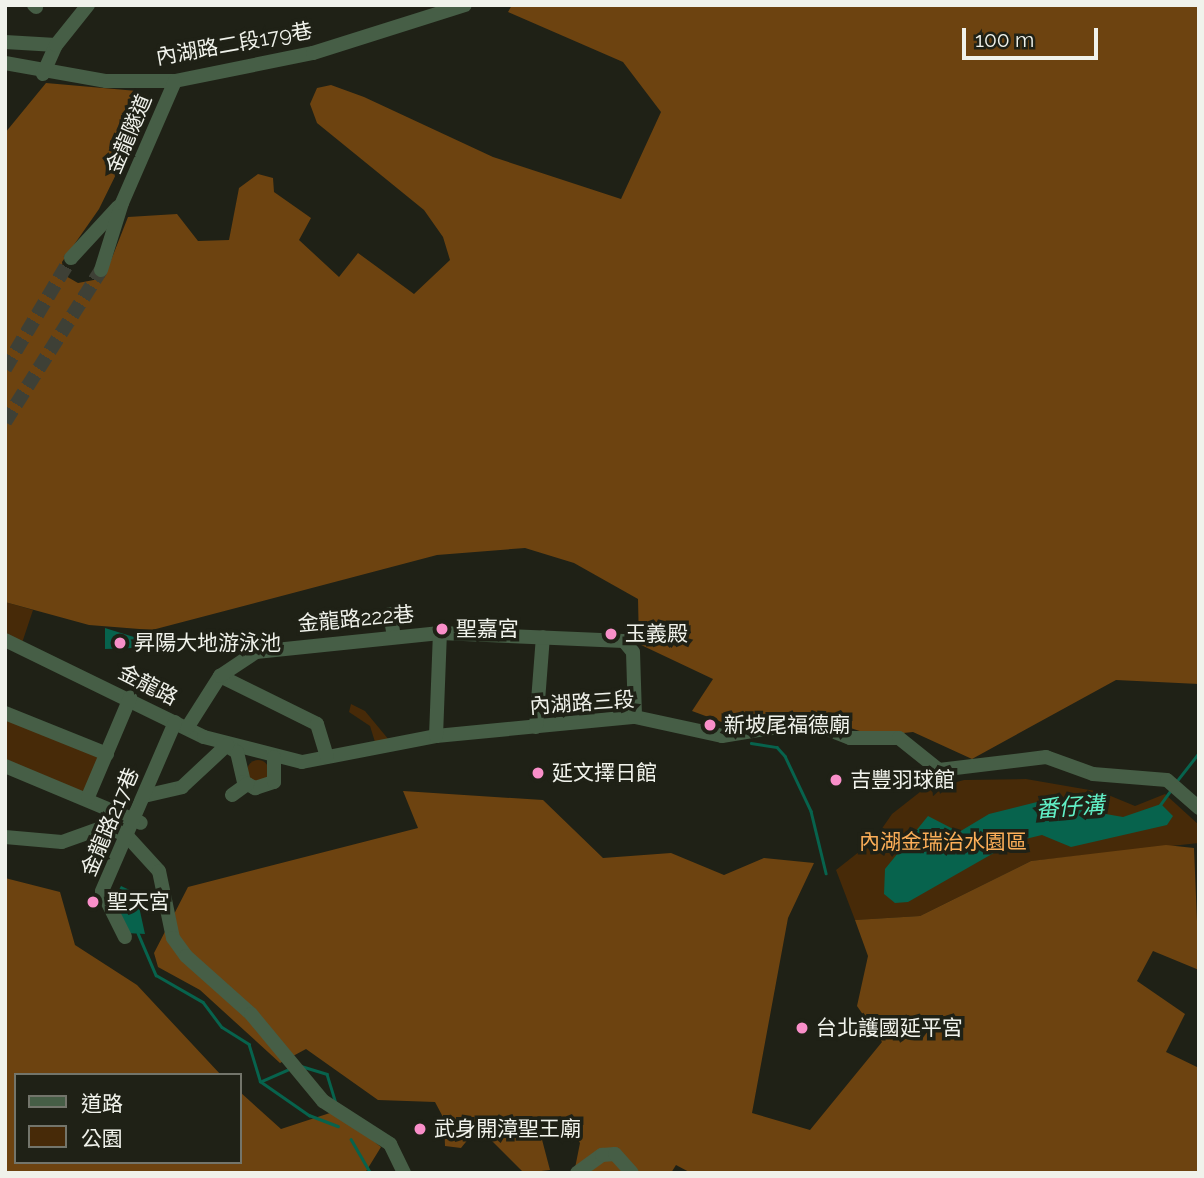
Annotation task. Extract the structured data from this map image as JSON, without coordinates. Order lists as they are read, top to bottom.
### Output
{
  "streets": {
    "street": [
      "內湖路二段179巷",
      "金龍隧道",
      "金龍路222巷",
      "金龍路",
      "內湖路三段",
      "金龍路217巷"
    ]
  },
  "crossings": [
    ["內湖路二段179巷", "金龍隧道"],
    ["金龍路222巷", "金龍路"],
    ["金龍路222巷", "內湖路三段"],
    ["金龍路222巷", "金龍路217巷"],
    ["金龍路", "內湖路三段"],
    ["金龍路", "金龍路217巷"]
  ],
  "water": ["番仔溝"],
  "parks": ["內湖金瑞治水園區"],
  "places": [
    "聖嘉宮",
    "玉義殿",
    "昇陽大地游泳池",
    "新坡尾福德廟",
    "延文擇日館",
    "吉豐羽球館",
    "聖天宮",
    "台北護國延平宮",
    "武身開漳聖王廟"
  ],
  "legend": ["道路", "公園"],
  "scale_bar": "100 m"
}
